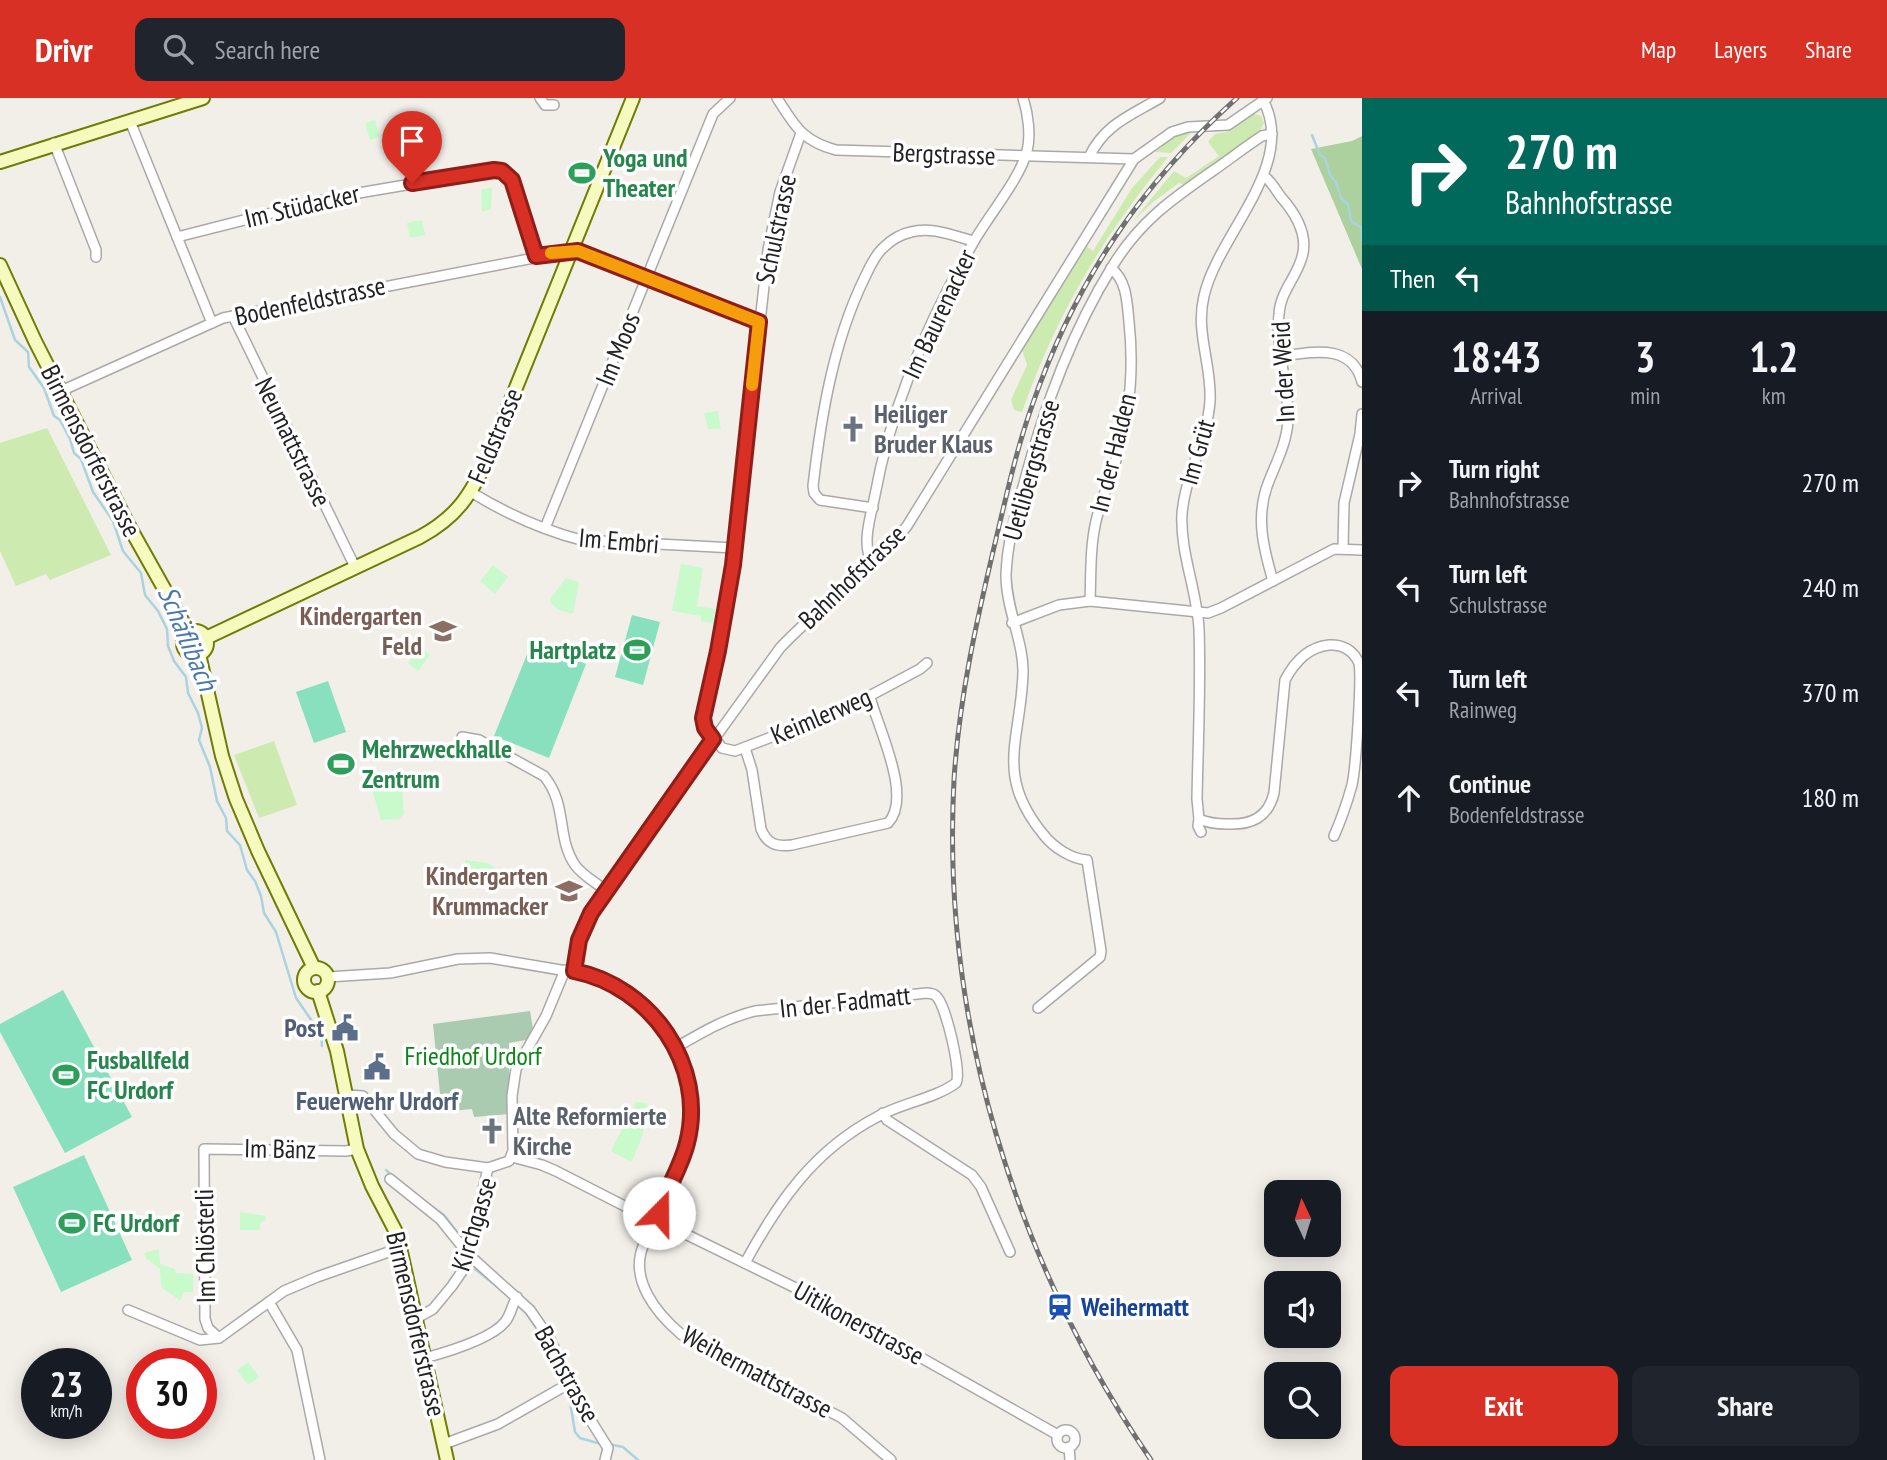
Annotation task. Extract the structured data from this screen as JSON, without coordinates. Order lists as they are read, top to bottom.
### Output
{
  "streets": {
    "main road": ["Feldstrasse", "Birmensdorferstrasse"],
    "street": [
      "Bergstrasse",
      "Im Stüdacker",
      "Schulstrasse",
      "Bodenfeldstrasse",
      "Im Baurenacker",
      "Im Moos",
      "In der Weid",
      "Neumattstrasse",
      "Im Grüt",
      "In der Halden",
      "Uetlibergstrasse",
      "Im Embri",
      "Bahnhofstrasse",
      "Keimlerweg",
      "In der Fadmatt",
      "Im Bänz",
      "Kirchgasse",
      "Im Chlösterli",
      "Uitikonerstrasse",
      "Weihermattstrasse",
      "Bachstrasse"
    ]
  },
  "crossings": [
    ["Bergstrasse", "Schulstrasse"],
    ["Bergstrasse", "Im Baurenacker"],
    ["Bergstrasse", "Bahnhofstrasse"],
    ["Im Stüdacker", "Bodenfeldstrasse"],
    ["Schulstrasse", "Im Embri"],
    ["Schulstrasse", "Bahnhofstrasse"],
    ["Schulstrasse", "Keimlerweg"],
    ["Bodenfeldstrasse", "Feldstrasse"],
    ["Bodenfeldstrasse", "Neumattstrasse"],
    ["Bodenfeldstrasse", "Birmensdorferstrasse"],
    ["Im Baurenacker", "Bahnhofstrasse"],
    ["Im Moos", "Im Embri"],
    ["In der Weid", "Im Grüt"],
    ["Feldstrasse", "Neumattstrasse"],
    ["Feldstrasse", "Birmensdorferstrasse"],
    ["Feldstrasse", "Im Embri"],
    ["Birmensdorferstrasse", "Im Bänz"],
    ["Birmensdorferstrasse", "Kirchgasse"],
    ["Im Grüt", "Uetlibergstrasse"],
    ["Im Grüt", "Bahnhofstrasse"],
    ["In der Halden", "Uetlibergstrasse"],
    ["Bahnhofstrasse", "Keimlerweg"],
    ["Bahnhofstrasse", "Kirchgasse"],
    ["Bahnhofstrasse", "Weihermattstrasse"],
    ["In der Fadmatt", "Uitikonerstrasse"],
    ["In der Fadmatt", "Weihermattstrasse"],
    ["Im Bänz", "Im Chlösterli"],
    ["Kirchgasse", "Uitikonerstrasse"],
    ["Kirchgasse", "Weihermattstrasse"],
    ["Kirchgasse", "Bachstrasse"],
    ["Uitikonerstrasse", "Weihermattstrasse"]
  ],
  "water": ["Schäflibach"],
  "parks": ["Friedhof Urdorf"],
  "places": {
    "sports": [
      "Yoga und Theater",
      "Hartplatz",
      "Mehrzweckhalle Zentrum",
      "Fusballfeld FC Urdorf",
      "FC Urdorf"
    ],
    "church": ["Heiliger Bruder Klaus", "Alte Reformierte Kirche"],
    "school or university": ["Kindergarten Feld", "Kindergarten Krummacker"],
    "public building": ["Post", "Feuerwehr Urdorf"],
    "station": ["Weihermatt"]
  },
  "north": "top",
  "page": {
    "header": "Drivr",
    "search": "Search here",
    "nav": ["Map", "Layers", "Share"],
    "turn": ["270 m", "Bahnhofstrasse"],
    "then": "Then",
    "eta": [
      "18:43",
      "Arrival",
      "3",
      "min",
      "1.2",
      "km"
    ],
    "list": [
      {
        "name": "Turn right",
        "note": "Bahnhofstrasse",
        "value": "270 m"
      },
      {
        "name": "Turn left",
        "note": "Schulstrasse",
        "value": "240 m"
      },
      {
        "name": "Turn left",
        "note": "Rainweg",
        "value": "370 m"
      },
      {
        "name": "Continue",
        "note": "Bodenfeldstrasse",
        "value": "180 m"
      }
    ],
    "speed": "23 km/h",
    "limit": "30",
    "buttons": ["Exit", "Share"]
  }
}
